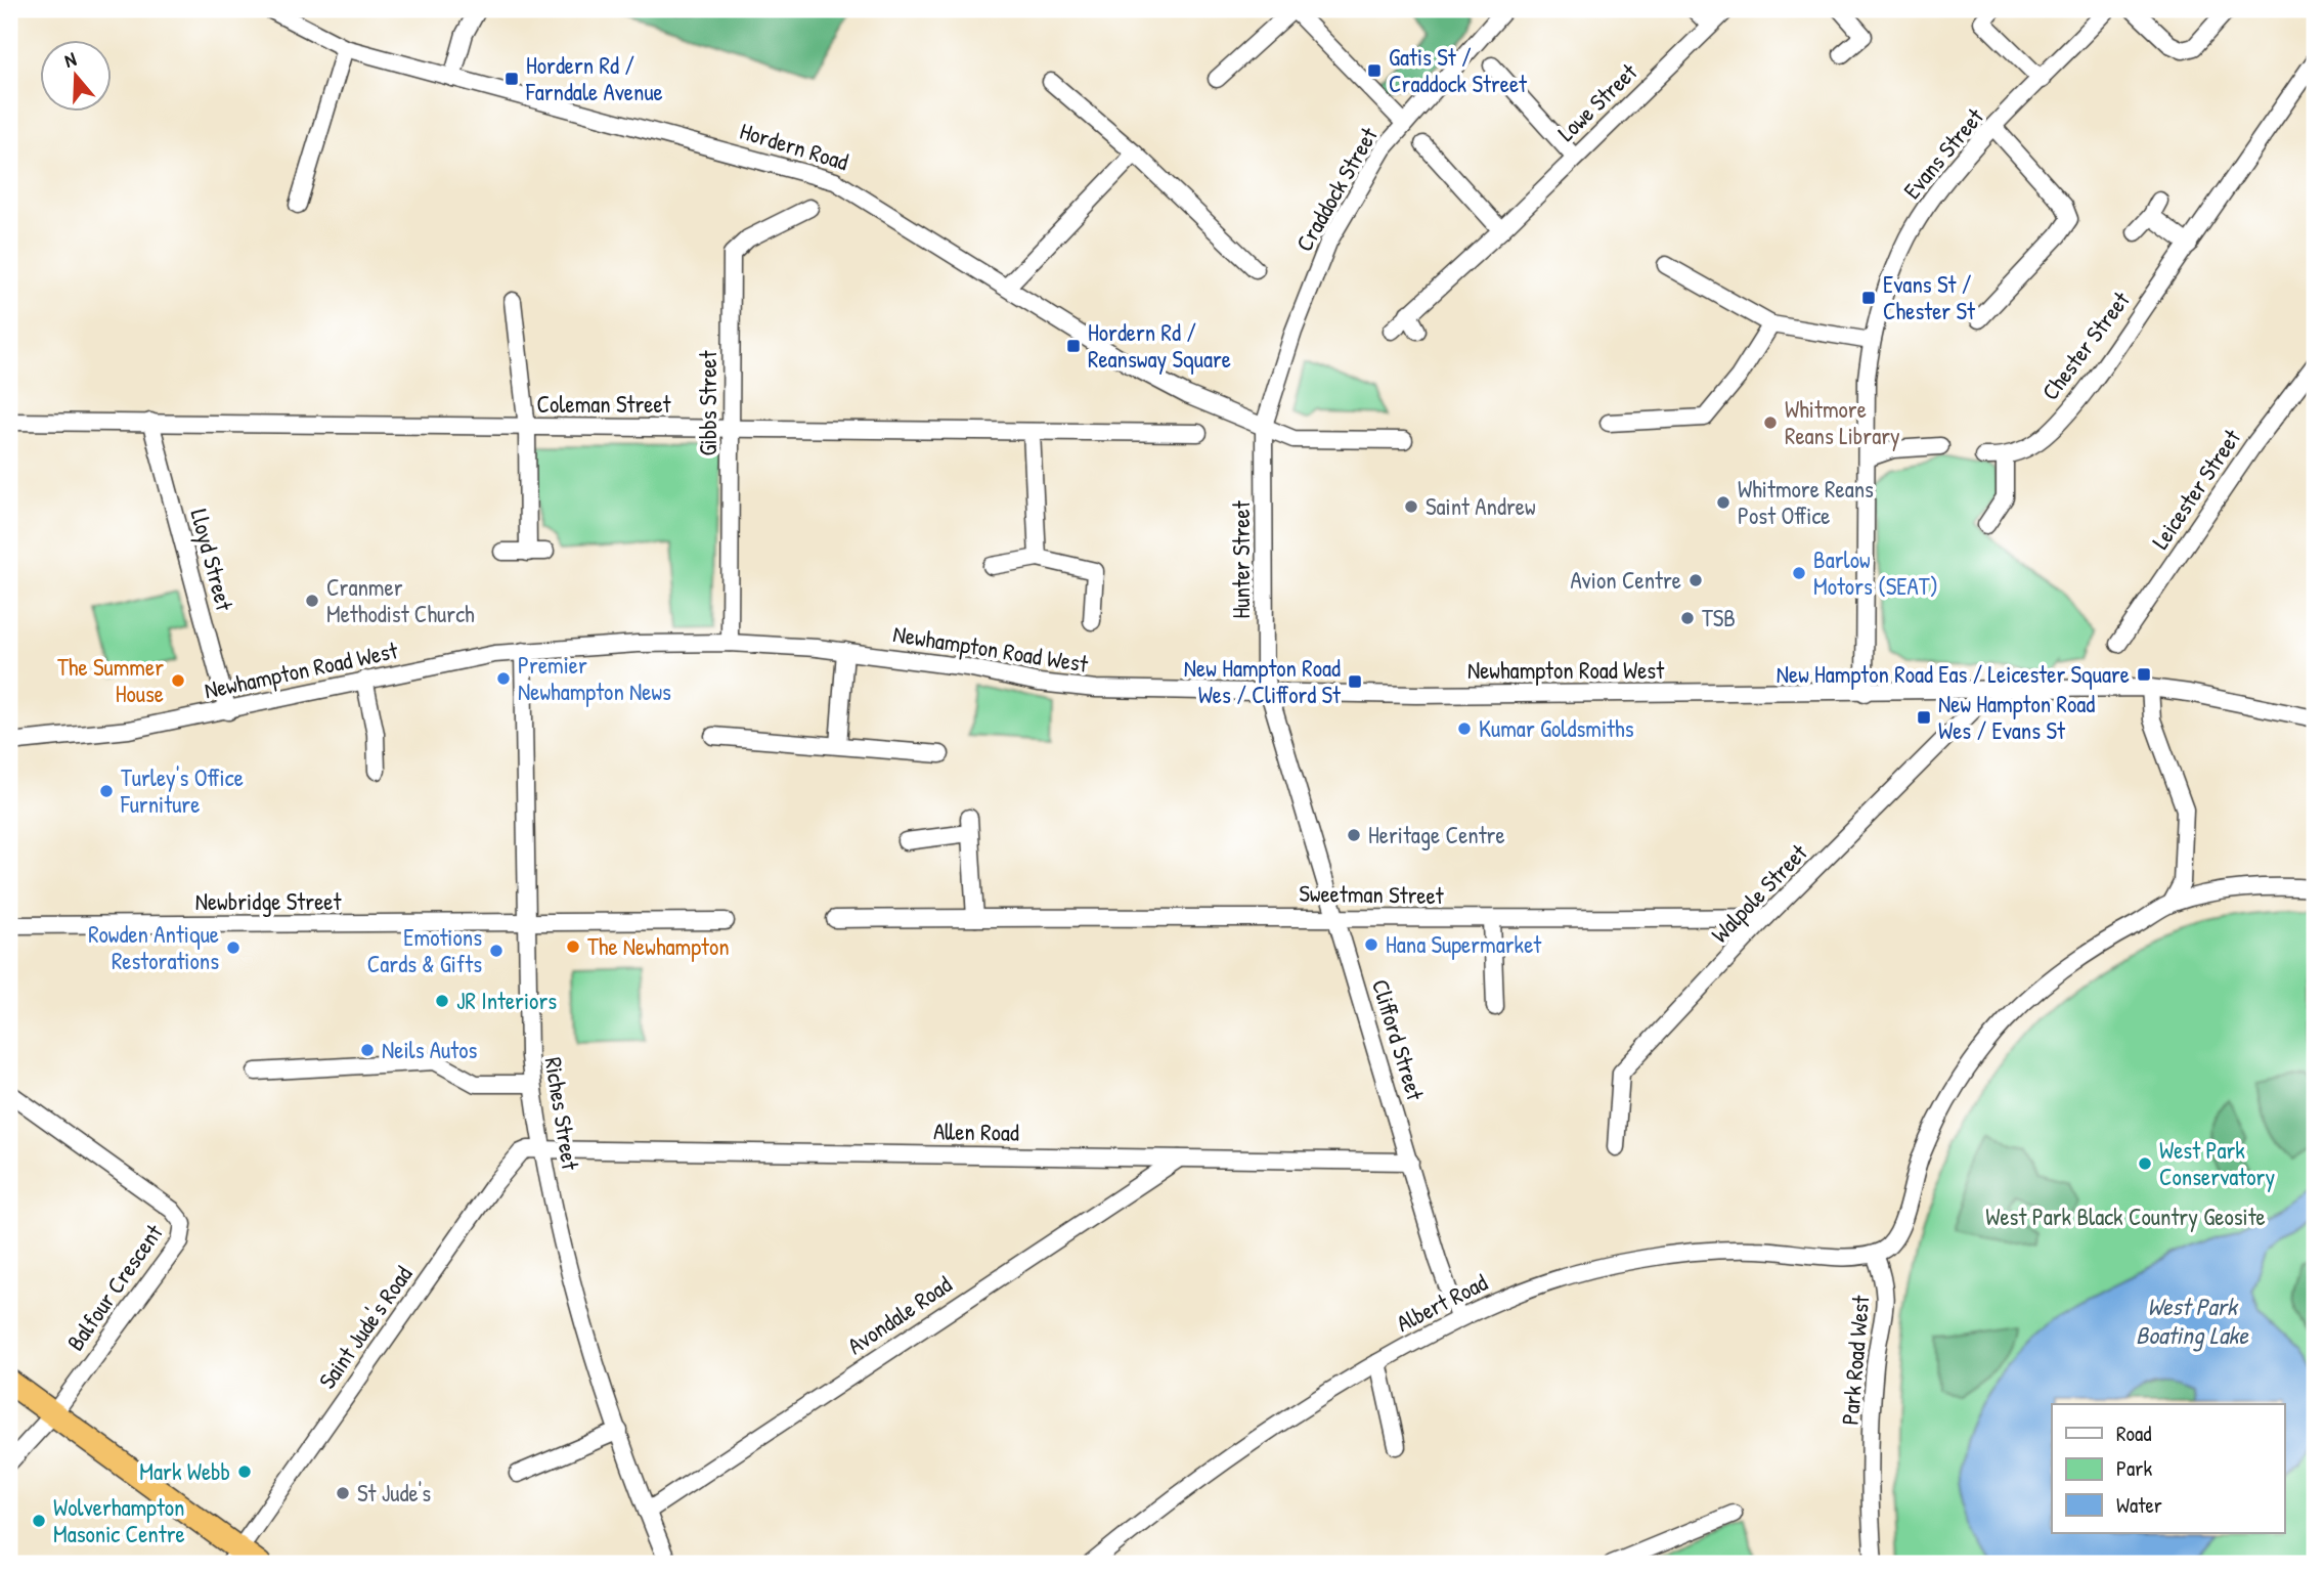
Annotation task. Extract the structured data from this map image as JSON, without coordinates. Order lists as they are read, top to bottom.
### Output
{
  "streets": {
    "street": [
      "Lowe Street",
      "Hordern Road",
      "Evans Street",
      "Craddock Street",
      "Chester Street",
      "Gibbs Street",
      "Coleman Street",
      "Leicester Street",
      "Lloyd Street",
      "Hunter Street",
      "Newhampton Road West",
      "Walpole Street",
      "Sweetman Street",
      "Newbridge Street",
      "Clifford Street",
      "Riches Street",
      "Allen Road",
      "Balfour Crescent",
      "Albert Road",
      "Avondale Road",
      "Saint Jude's Road",
      "Park Road West"
    ]
  },
  "crossings": [
    ["Hordern Road", "Craddock Street"],
    ["Hordern Road", "Hunter Street"],
    ["Evans Street", "Newhampton Road West"],
    ["Craddock Street", "Hunter Street"],
    ["Gibbs Street", "Coleman Street"],
    ["Gibbs Street", "Newhampton Road West"],
    ["Coleman Street", "Lloyd Street"],
    ["Lloyd Street", "Newhampton Road West"],
    ["Hunter Street", "Newhampton Road West"],
    ["Hunter Street", "Clifford Street"],
    ["Newhampton Road West", "Walpole Street"],
    ["Newhampton Road West", "Clifford Street"],
    ["Newhampton Road West", "Riches Street"],
    ["Walpole Street", "Sweetman Street"],
    ["Sweetman Street", "Clifford Street"],
    ["Newbridge Street", "Riches Street"],
    ["Clifford Street", "Allen Road"],
    ["Clifford Street", "Albert Road"],
    ["Riches Street", "Allen Road"],
    ["Riches Street", "Avondale Road"],
    ["Riches Street", "Saint Jude's Road"],
    ["Allen Road", "Avondale Road"],
    ["Allen Road", "Saint Jude's Road"],
    ["Albert Road", "Park Road West"]
  ],
  "water": ["West Park Boating Lake"],
  "parks": ["West Park Black Country Geosite"],
  "places": {
    "transit": [
      "Gatis St / Craddock Street",
      "Hordern Rd / Farndale Avenue",
      "Evans St / Chester St",
      "Hordern Rd / Reansway Square",
      "New Hampton Road Eas / Leicester Square",
      "New Hampton Road Wes / Clifford St",
      "New Hampton Road Wes / Evans St"
    ],
    "other": [
      "Whitmore Reans Library",
      "Whitmore Reans Post Office",
      "Saint Andrew",
      "Barlow Motors (SEAT)",
      "Avion Centre",
      "Cranmer Methodist Church",
      "TSB",
      "Premier Newhampton News",
      "The Summer House",
      "Kumar Goldsmiths",
      "Turley's Office Furniture",
      "Heritage Centre",
      "Hana Supermarket",
      "The Newhampton",
      "Rowden Antique Restorations",
      "Emotions Cards & Gifts",
      "JR Interiors",
      "Neils Autos",
      "West Park Conservatory",
      "Mark Webb",
      "St Jude's",
      "Wolverhampton Masonic Centre"
    ]
  },
  "legend": ["Road", "Park", "Water"],
  "north": "top"
}
